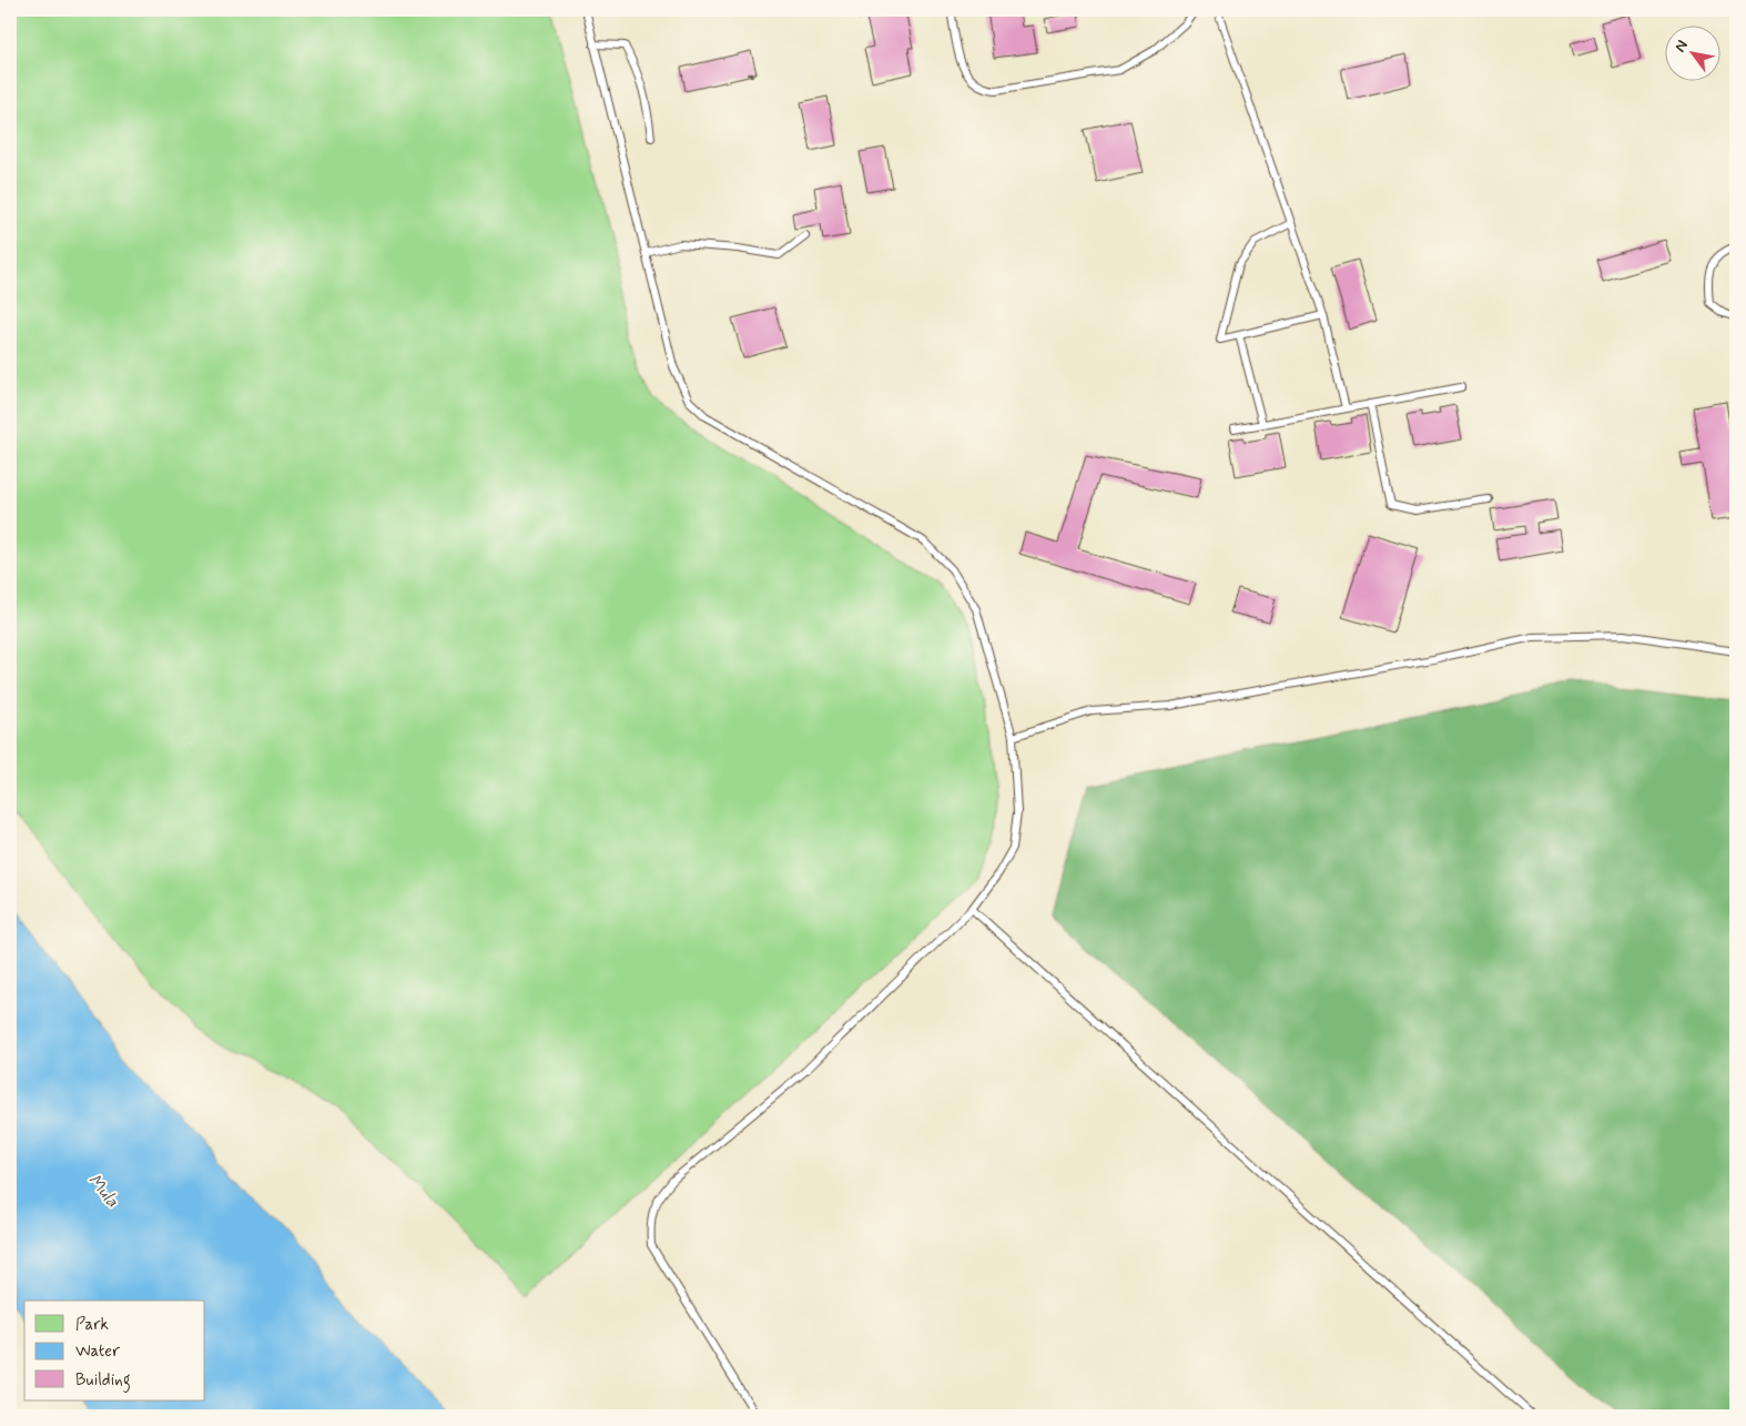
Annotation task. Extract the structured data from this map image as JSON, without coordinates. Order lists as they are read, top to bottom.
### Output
{
  "water": ["Mula"],
  "legend": ["Park", "Water", "Building"],
  "north": "top left"
}
